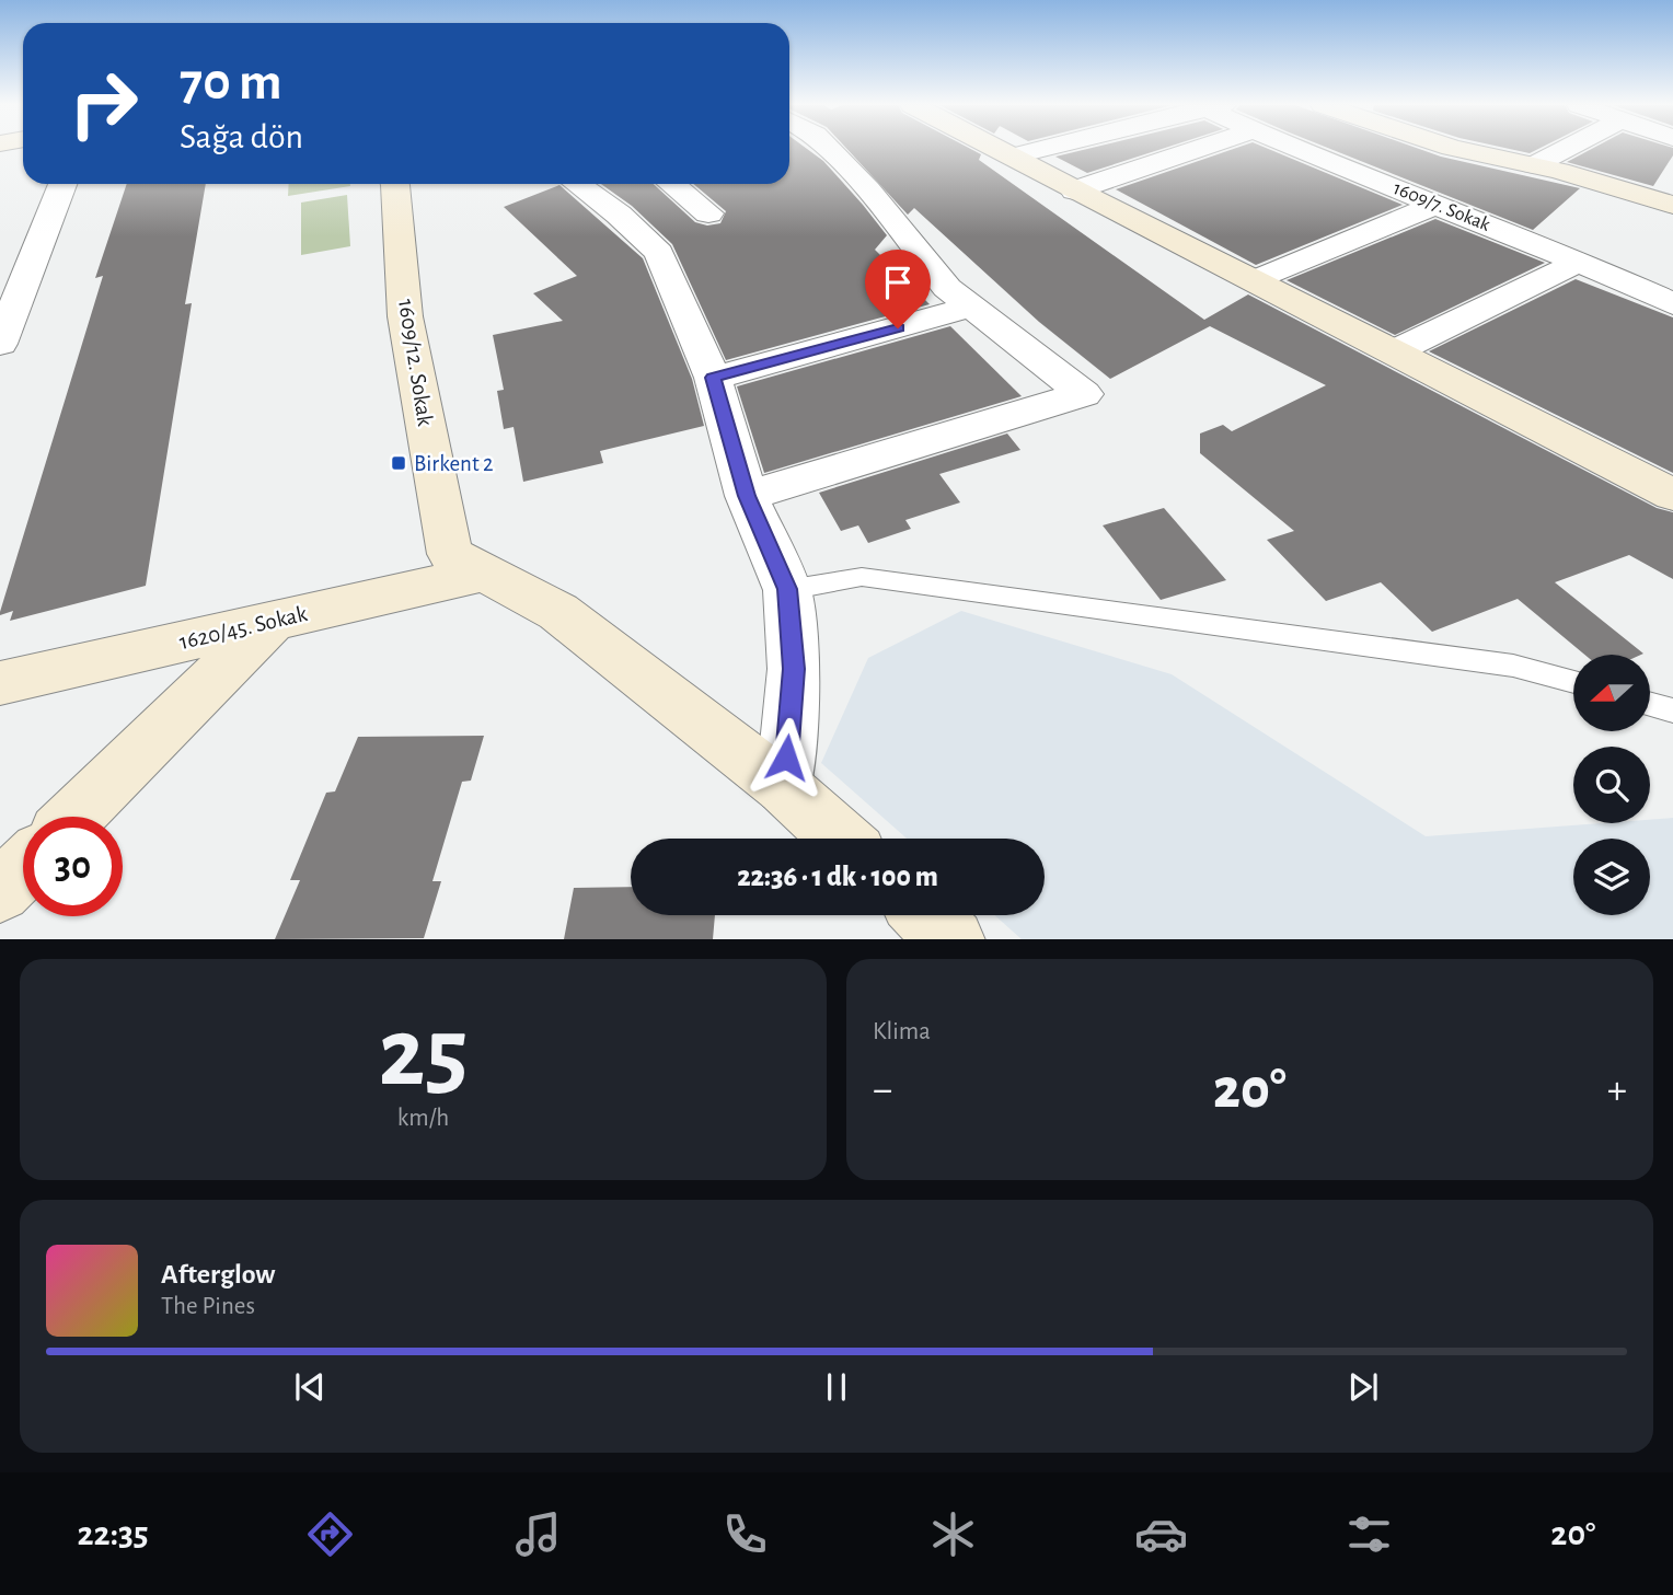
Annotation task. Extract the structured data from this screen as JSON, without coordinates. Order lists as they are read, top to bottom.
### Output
{
  "streets": {
    "main road": ["1609/12. Sokak", "1620/45. Sokak"],
    "street": ["1609/7. Sokak"]
  },
  "crossings": [
    ["1609/12. Sokak", "1620/45. Sokak"]
  ],
  "places": {
    "transit": ["Birkent 2"]
  },
  "north": "left",
  "page": {
    "turn": ["70 m", "Sağa dön"],
    "limit": "30",
    "trip": "22:36 · 1 dk · 100 m",
    "tile": [
      ["25", "km/h"],
      "Klima"
    ],
    "heat": ["−", "20°", "+"],
    "song": ["Afterglow", "The Pines"],
    "tabs": ["22:35", "20°"]
  }
}
